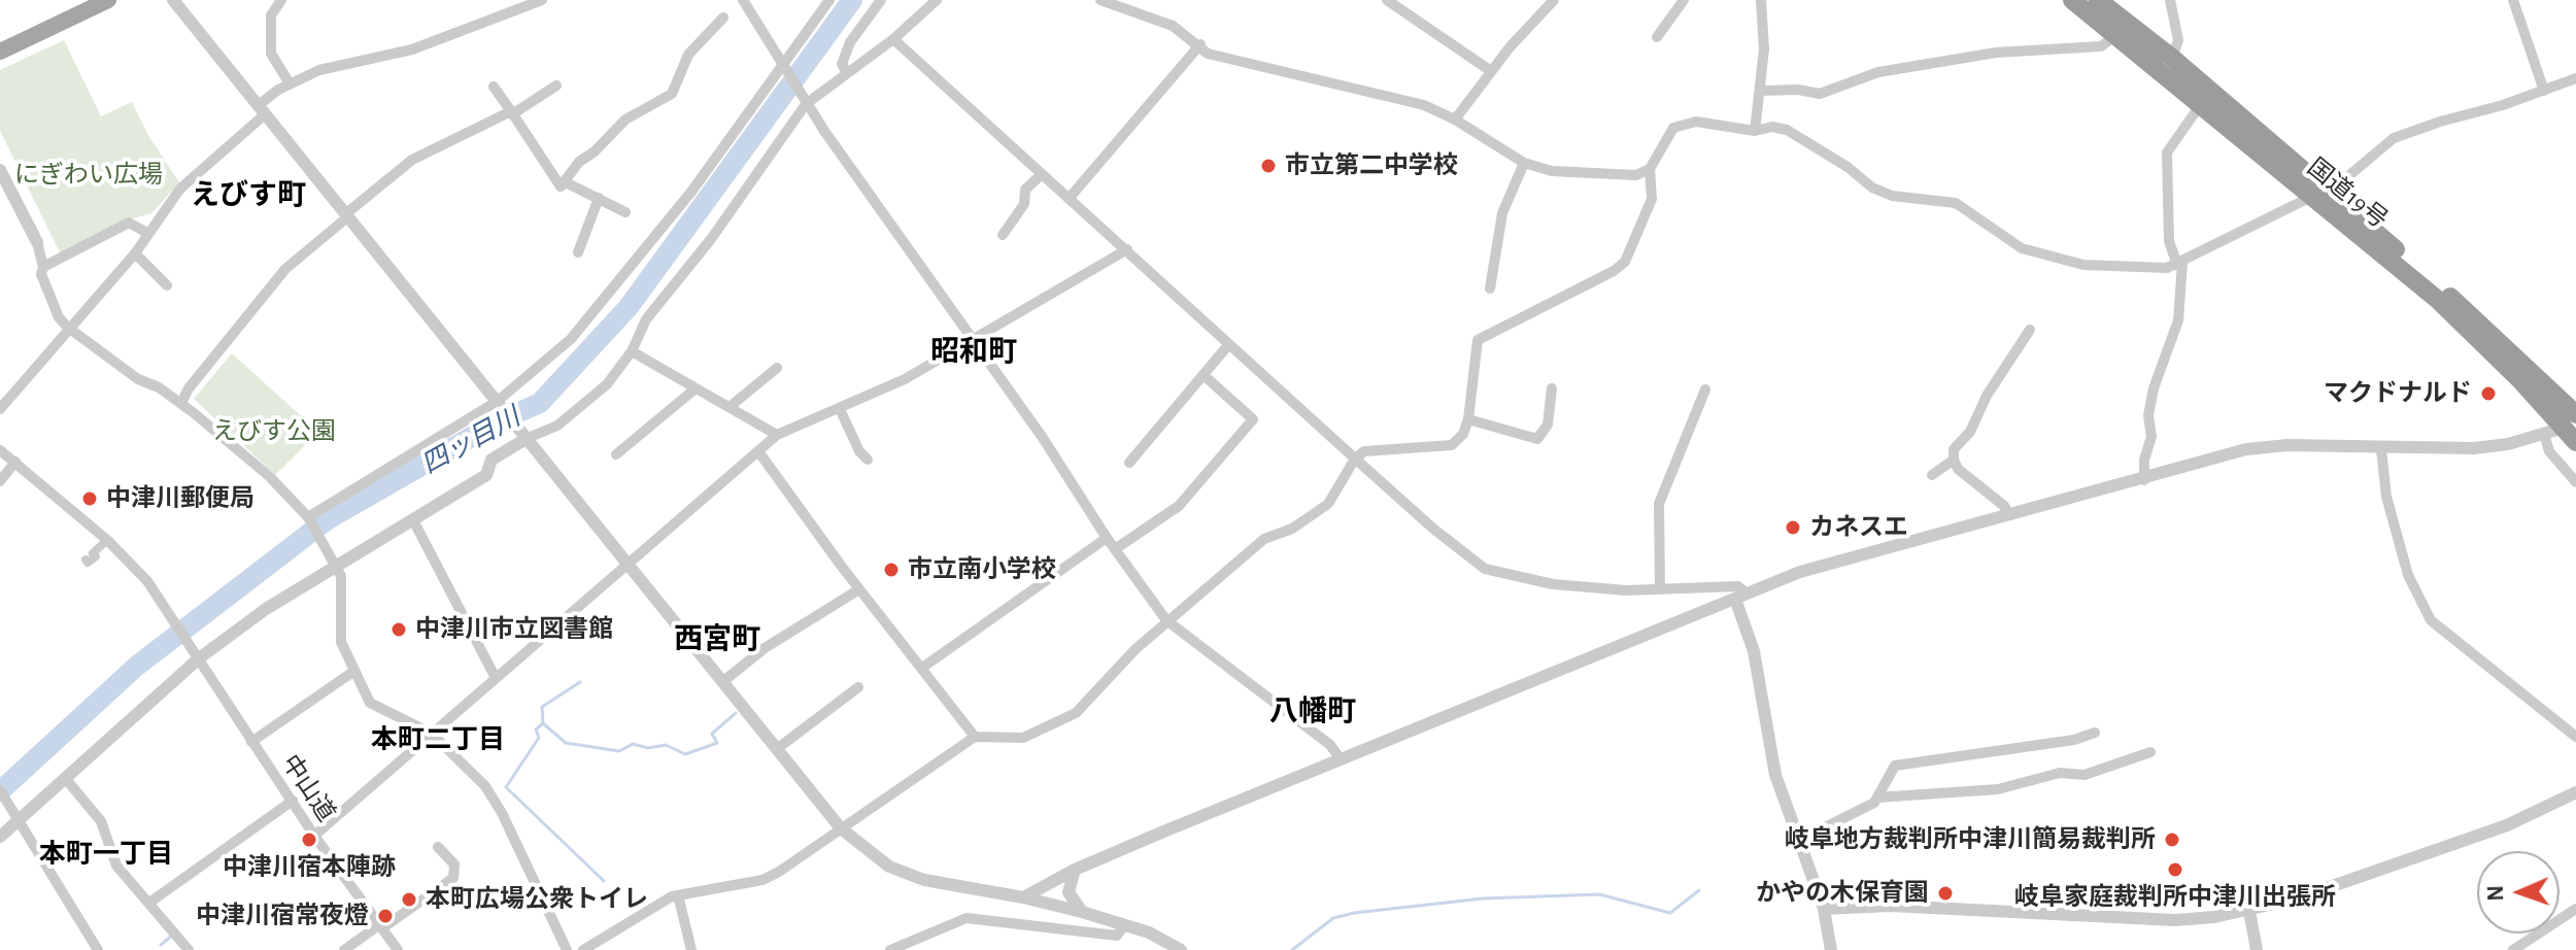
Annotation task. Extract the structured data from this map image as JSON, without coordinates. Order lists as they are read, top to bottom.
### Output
{
  "streets": {
    "highway": ["国道19号"],
    "street": ["中山道"]
  },
  "districts": [
    "えびす町",
    "昭和町",
    "西宮町",
    "八幡町",
    "本町二丁目",
    "本町一丁目"
  ],
  "water": ["四ッ目川"],
  "parks": ["にぎわい広場", "えびす公園"],
  "places": [
    "市立第二中学校",
    "マクドナルド",
    "中津川郵便局",
    "カネスエ",
    "市立南小学校",
    "中津川市立図書館",
    "中津川宿本陣跡",
    "岐阜地方裁判所中津川簡易裁判所",
    "岐阜家庭裁判所中津川出張所",
    "かやの木保育園",
    "本町広場公衆トイレ",
    "中津川宿常夜燈"
  ],
  "north": "left"
}
